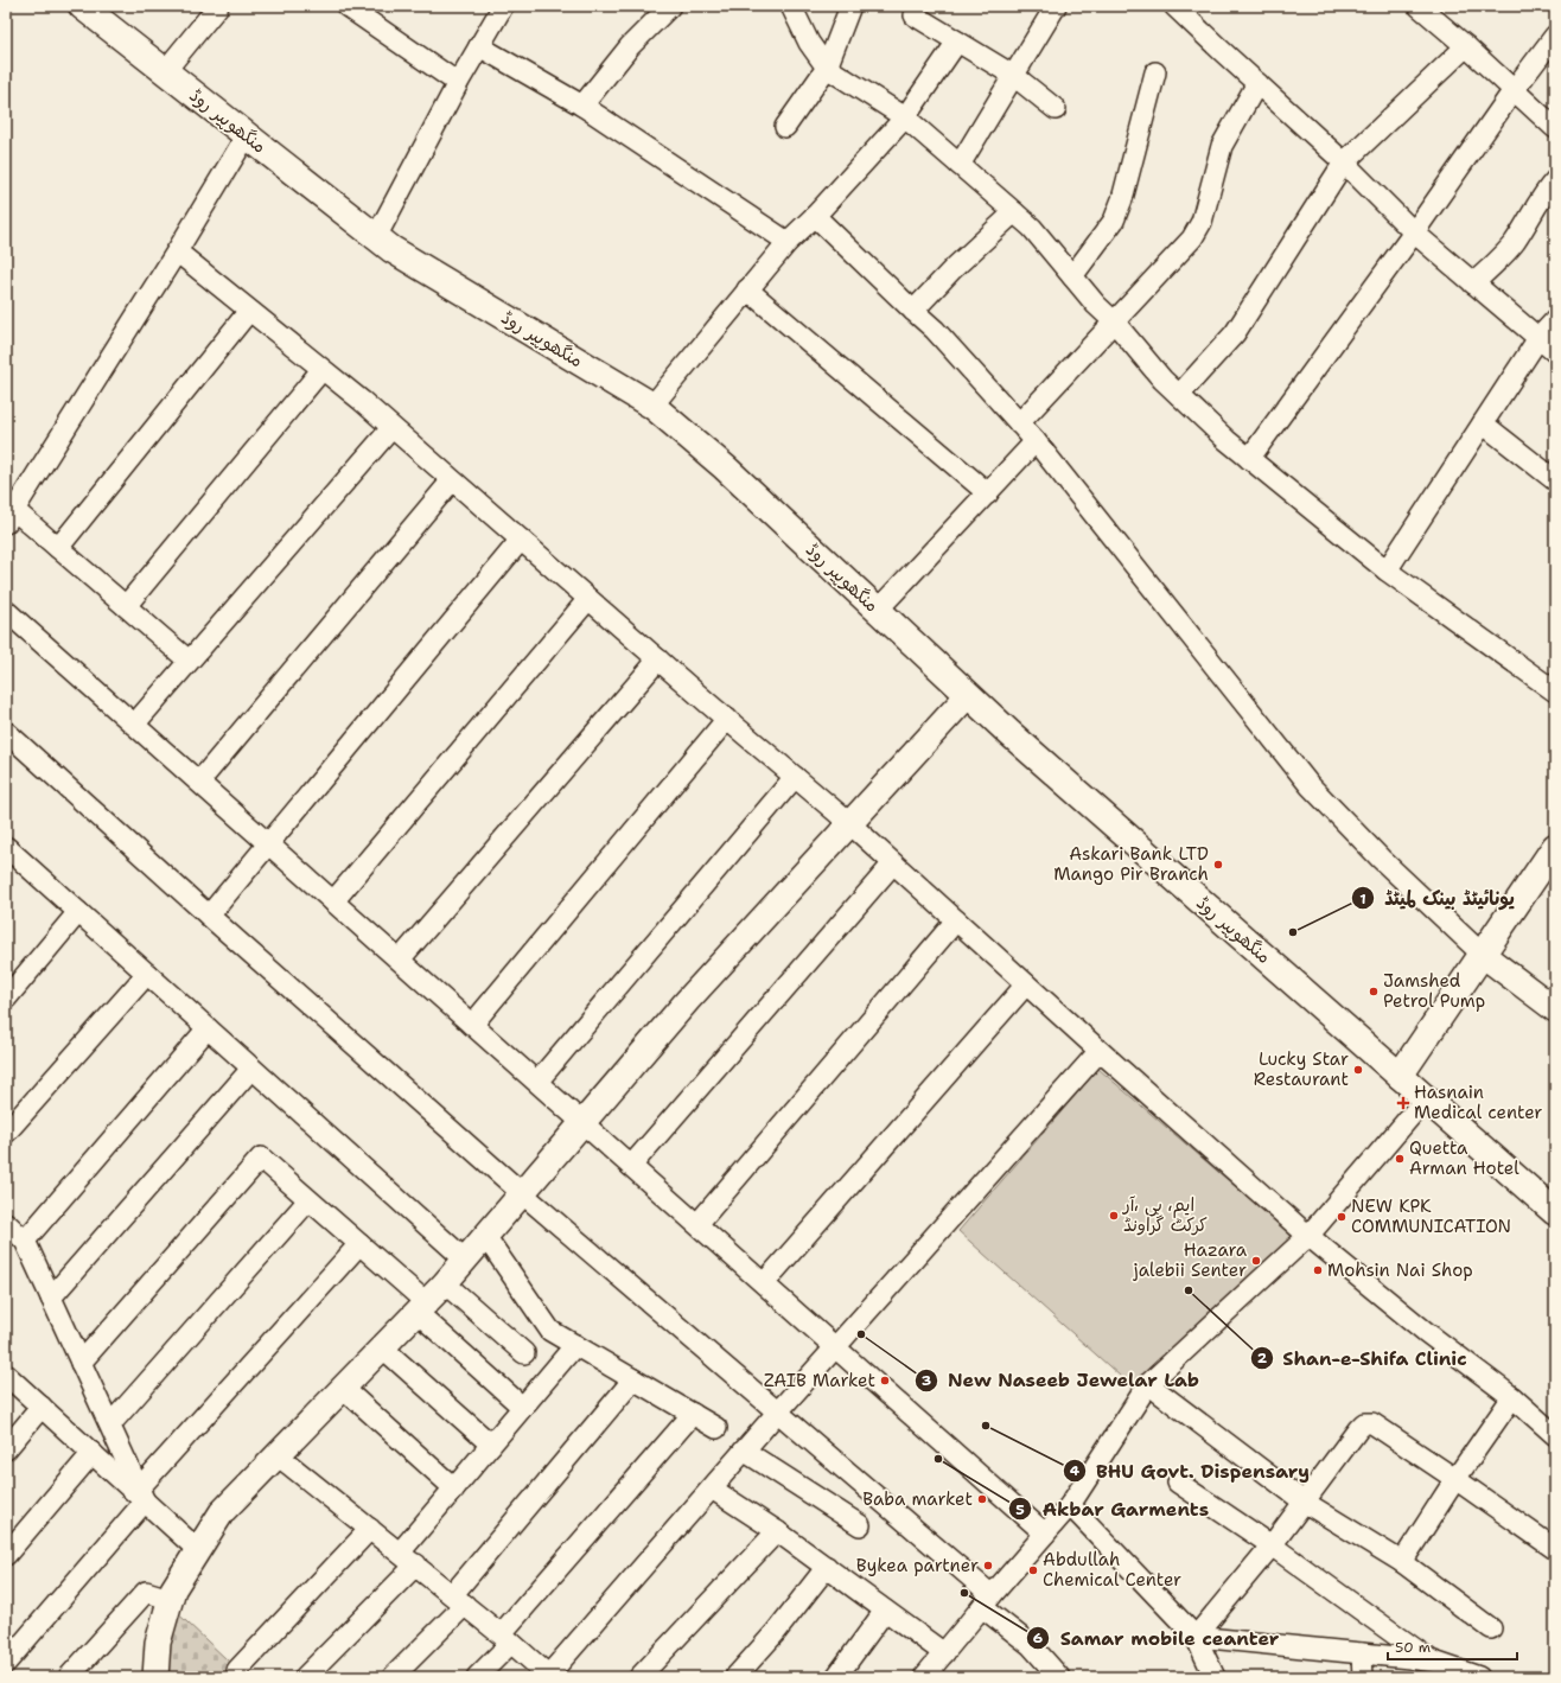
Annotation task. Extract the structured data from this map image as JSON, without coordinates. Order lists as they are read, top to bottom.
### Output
{
  "streets": {
    "main road": ["منگھوپیر روڈ"]
  },
  "places": {
    "other": [
      "Askari Bank LTD Mango Pir Branch",
      "یونائیٹڈ بینک لمیٹڈ",
      "Jamshed Petrol Pump",
      "Lucky Star Restaurant",
      "Quetta Arman Hotel",
      "ایم، پی ،آر کرکٹ گراونڈ",
      "NEW KPK COMMUNICATION",
      "Hazara jalebii Senter",
      "Mohsin Nai Shop",
      "Shan-e-Shifa Clinic",
      "New Naseeb Jewelar Lab",
      "ZAIB Market",
      "BHU Govt. Dispensary",
      "Akbar Garments",
      "Baba market",
      "Bykea partner",
      "Abdullah Chemical Center",
      "Samar mobile ceanter"
    ],
    "health": ["Hasnain Medical center"]
  },
  "scale_bar": "50 m"
}
